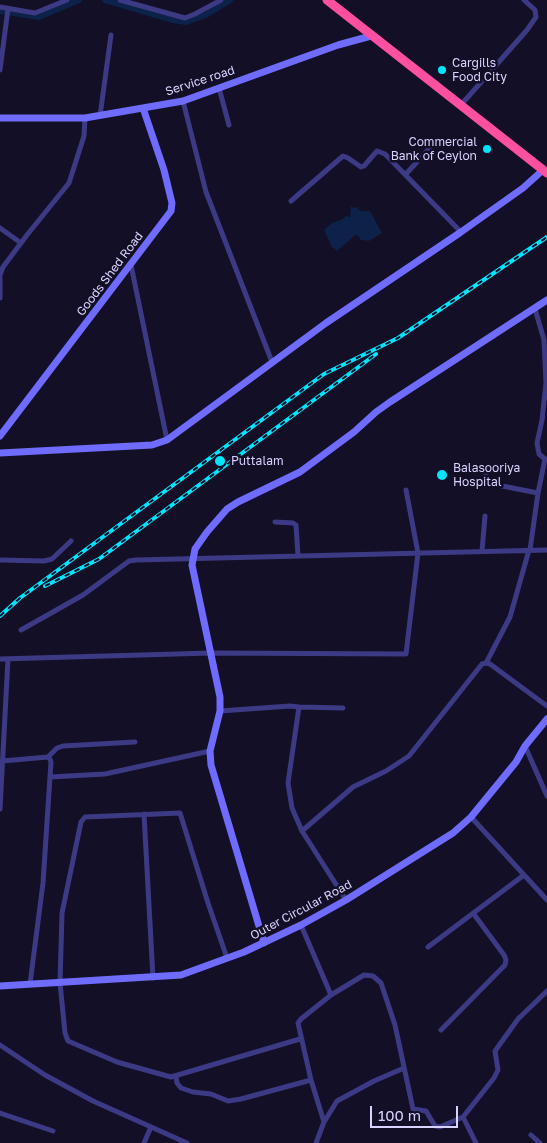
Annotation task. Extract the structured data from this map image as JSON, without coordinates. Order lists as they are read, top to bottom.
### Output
{
  "streets": {
    "street": ["Service road", "Goods Shed Road", "Outer Circular Road"]
  },
  "crossings": [
    ["Service road", "Goods Shed Road"]
  ],
  "places": [
    "Cargills Food City",
    "Commercial Bank of Ceylon",
    "Puttalam",
    "Balasooriya Hospital"
  ],
  "scale_bar": "100 m"
}
